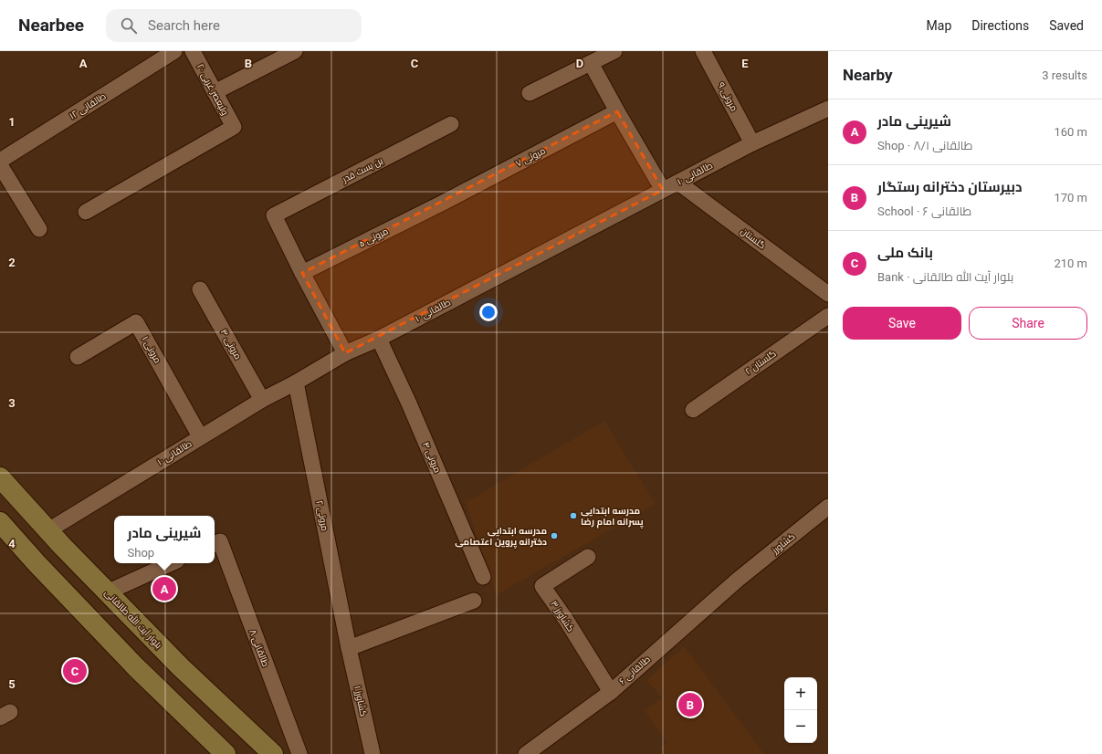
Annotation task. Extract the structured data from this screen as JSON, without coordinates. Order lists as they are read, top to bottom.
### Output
{
  "streets": {
    "main road": ["بلوار آیت الله طالقانی"],
    "street": [
      "ولیعصر غربی ۲۰",
      "مروتی ۹",
      "طالقانی ۱۲",
      "مروتی ۷",
      "بن بست قدر",
      "طالقانی ۱۰",
      "مروتی ۵",
      "گلستان",
      "مروتی ۳",
      "مروتی ۱",
      "گلستان ۲",
      "مروتی ۴",
      "مروتی ۲",
      "کشاورز",
      "کشاورز ۳",
      "طالقانی ۸",
      "طالقانی ۶",
      "کشاورز ۱"
    ]
  },
  "crossings": [
    ["مروتی ۹", "طالقانی ۱۰"],
    ["مروتی ۷", "مروتی ۵"],
    ["بن بست قدر", "مروتی ۵"],
    ["طالقانی ۱۰", "گلستان"],
    ["طالقانی ۱۰", "مروتی ۳"],
    ["طالقانی ۱۰", "مروتی ۱"],
    ["طالقانی ۱۰", "مروتی ۴"],
    ["طالقانی ۱۰", "مروتی ۲"],
    ["طالقانی ۱۰", "بلوار آیت الله طالقانی"],
    ["مروتی ۲", "کشاورز ۱"],
    ["کشاورز", "طالقانی ۶"],
    ["کشاورز ۳", "طالقانی ۶"]
  ],
  "places": ["مدرسه ابتدایی پسرانه امام رضا", "مدرسه ابتدایی دخترانه پروین اعتصامی"],
  "page": {
    "header": "Nearbee",
    "search": "Search here",
    "nav": ["Map", "Directions", "Saved"],
    "heading": ["Nearby", "3 results"],
    "list": [
      {
        "mark": "A",
        "name": "شیرینی مادر",
        "note": "Shop · طالقانی ۸/۱",
        "value": "160 m"
      },
      {
        "mark": "B",
        "name": "دبیرستان دخترانه رستگار",
        "note": "School · طالقانی ۶",
        "value": "170 m"
      },
      {
        "mark": "C",
        "name": "بانک ملی",
        "note": "Bank · بلوار آیت الله طالقانی",
        "value": "210 m"
      }
    ],
    "buttons": ["Save", "Share"],
    "popup": ["شیرینی مادر", "Shop"],
    "pins": ["A", "C", "B"],
    "map_buttons": ["+", "−"]
  },
  "grid": {
    "columns": [
      "A",
      "B",
      "C",
      "D",
      "E"
    ],
    "rows": [
      "1",
      "2",
      "3",
      "4",
      "5"
    ]
  }
}
